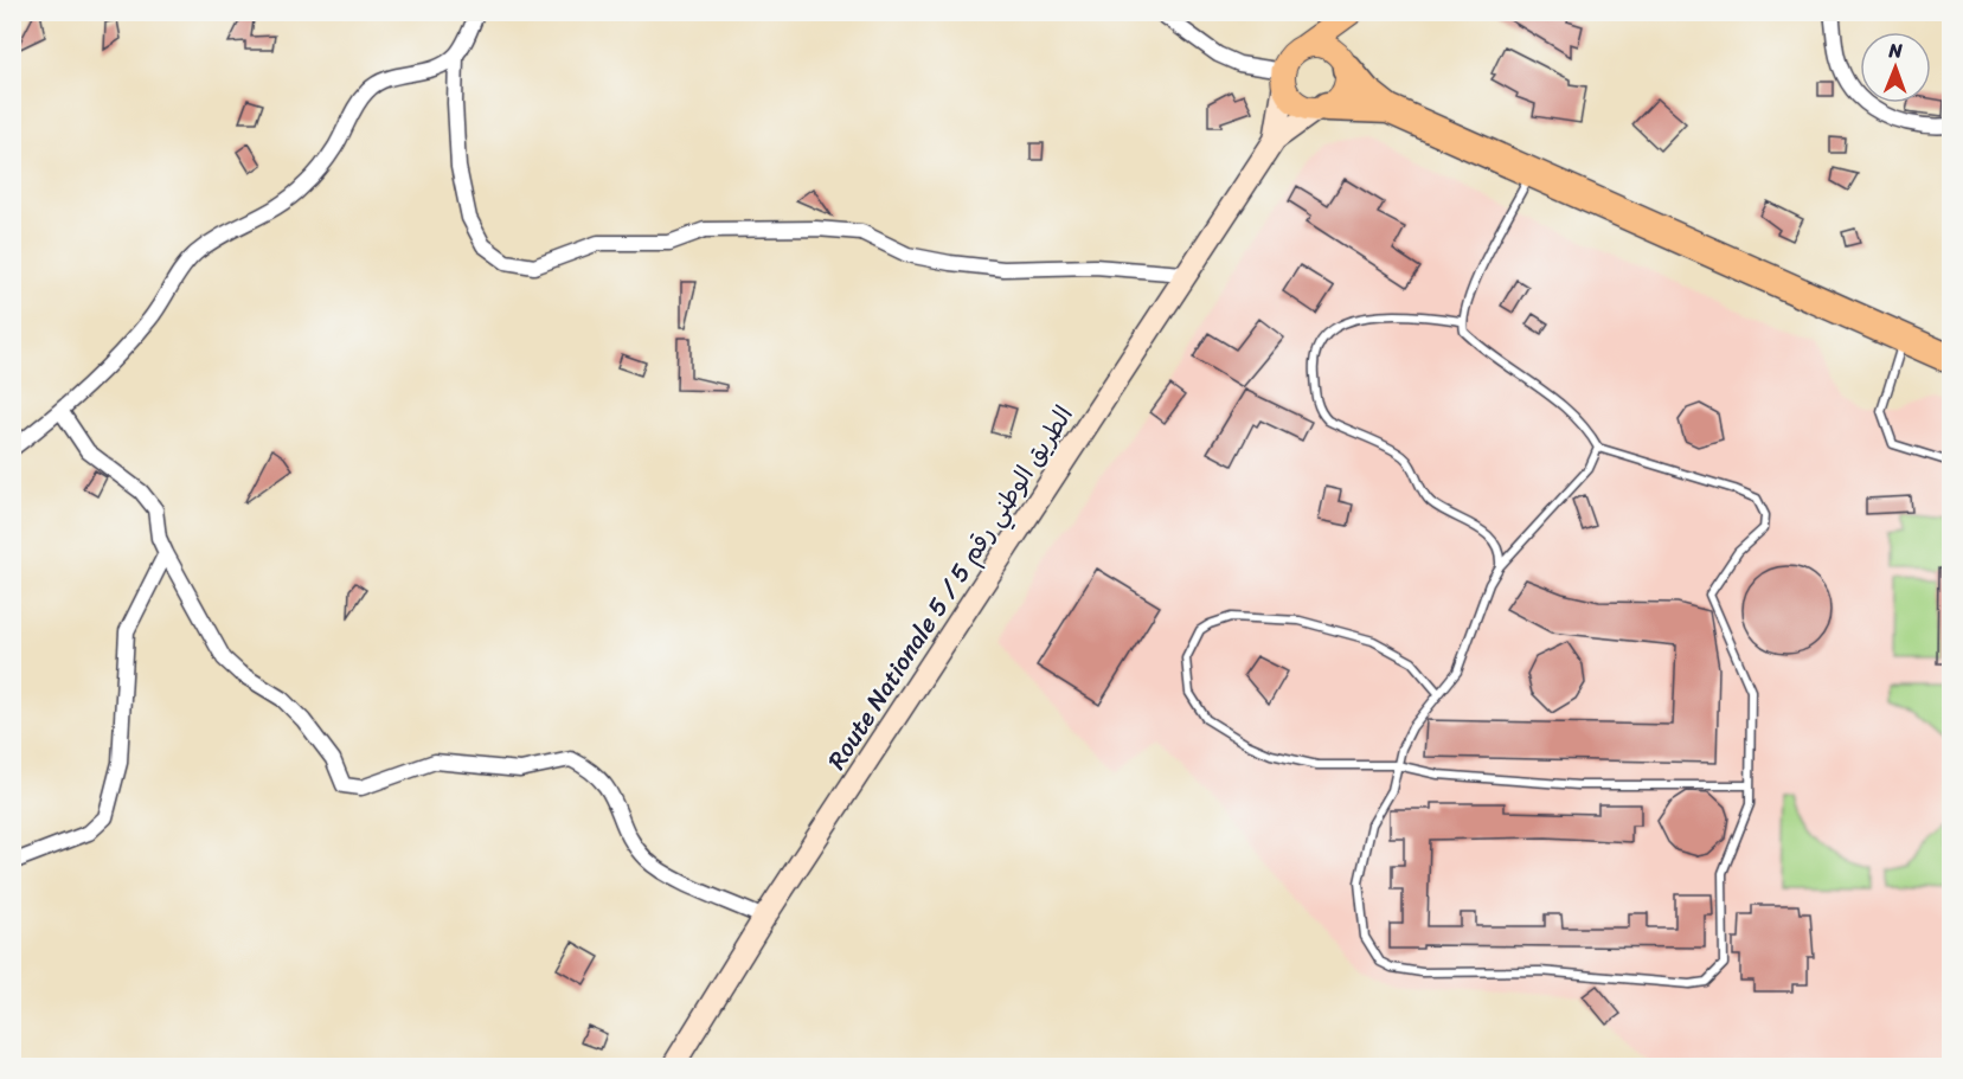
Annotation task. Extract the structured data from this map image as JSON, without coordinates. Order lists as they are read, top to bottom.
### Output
{
  "streets": {
    "main road": ["Route Nationale 5 / الطريق الوطني رقم 5"]
  },
  "north": "top"
}
